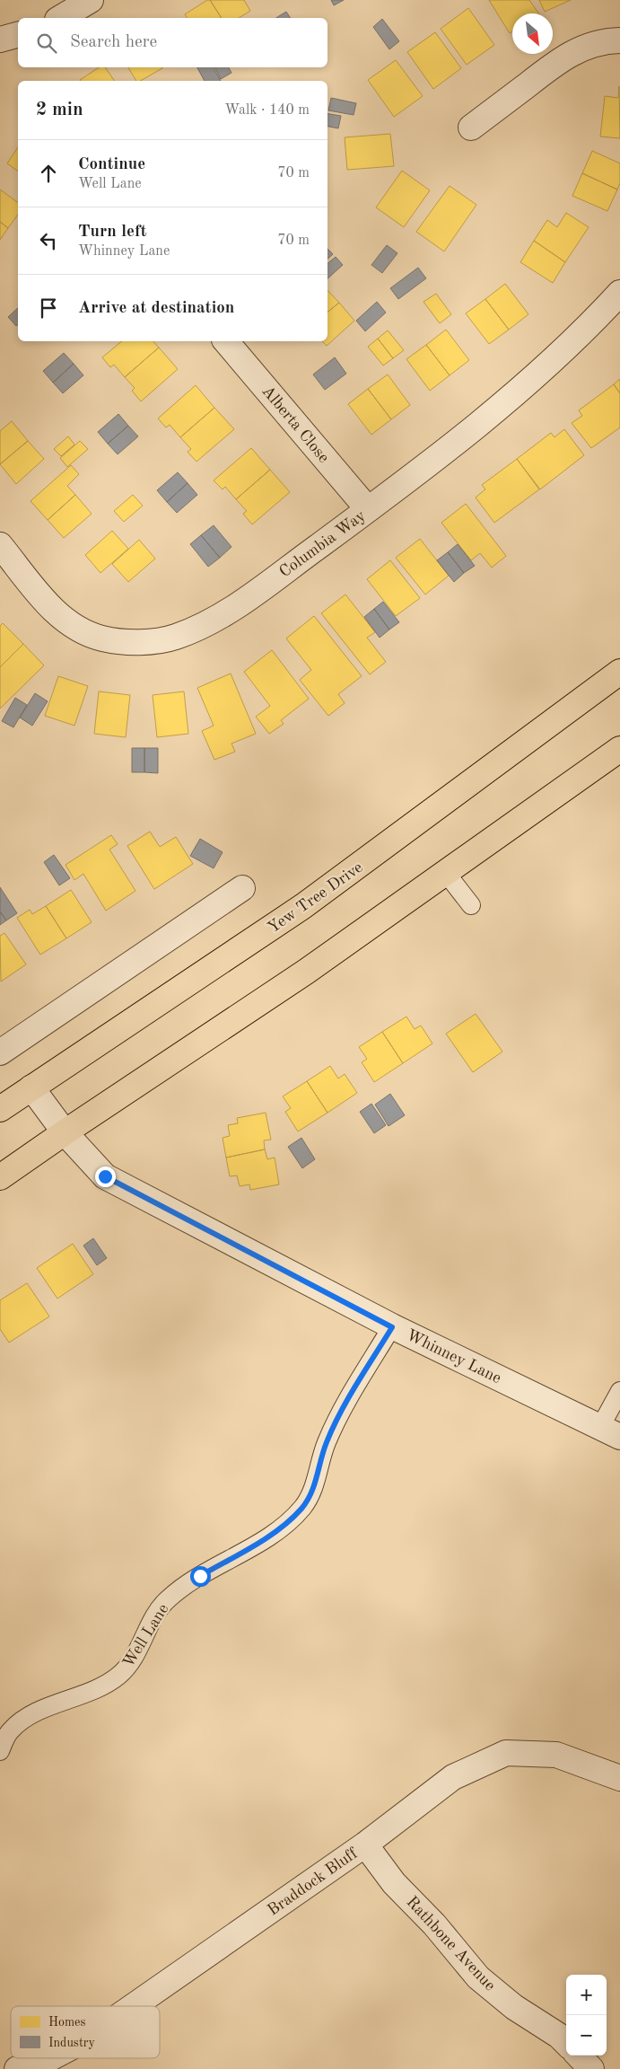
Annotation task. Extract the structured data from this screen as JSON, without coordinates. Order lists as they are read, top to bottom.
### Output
{
  "streets": {
    "highway": ["Yew Tree Drive"],
    "street": [
      "Alberta Close",
      "Columbia Way",
      "Whinney Lane",
      "Braddock Bluff",
      "Rathbone Avenue"
    ],
    "lane": ["Well Lane"]
  },
  "crossings": [
    ["Alberta Close", "Columbia Way"],
    ["Yew Tree Drive", "Whinney Lane"],
    ["Whinney Lane", "Well Lane"],
    ["Braddock Bluff", "Rathbone Avenue"]
  ],
  "legend": ["Homes", "Industry"],
  "north": "bottom right",
  "page": {
    "search": "Search here",
    "heading": ["2 min", "Walk · 140 m"],
    "list": [
      ["Continue", "Well Lane", "70 m"],
      ["Turn left", "Whinney Lane", "70 m"],
      "Arrive at destination"
    ],
    "map_buttons": ["+", "−"]
  }
}
